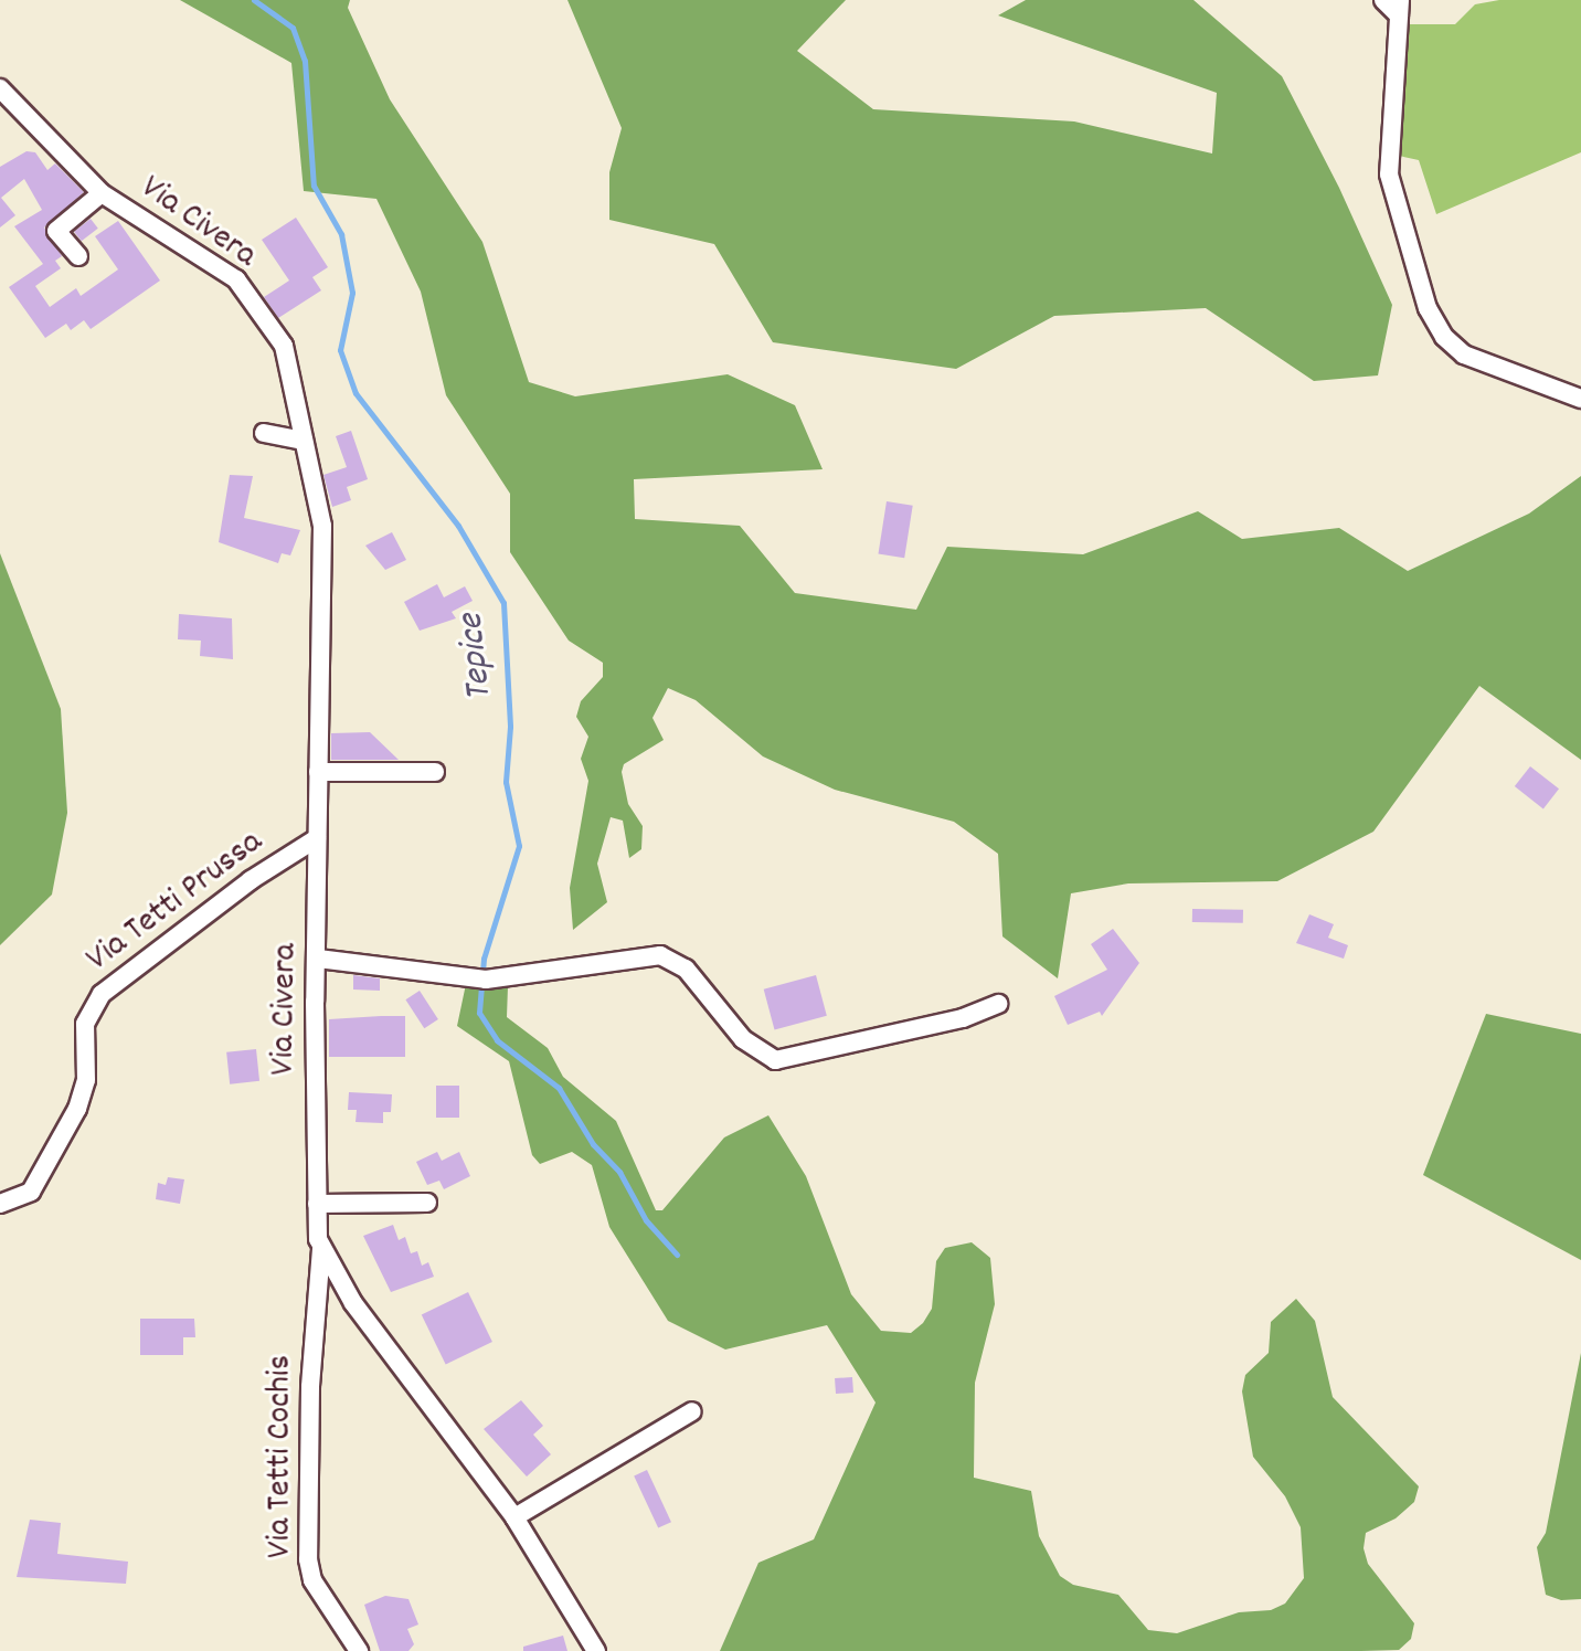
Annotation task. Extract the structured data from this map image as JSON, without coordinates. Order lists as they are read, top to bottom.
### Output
{
  "streets": {
    "street": ["Via Civera", "Via Tetti Prussa", "Via Tetti Cochis"]
  },
  "crossings": [
    ["Via Civera", "Via Tetti Prussa"],
    ["Via Civera", "Via Tetti Cochis"]
  ],
  "water": ["Tepice"]
}
